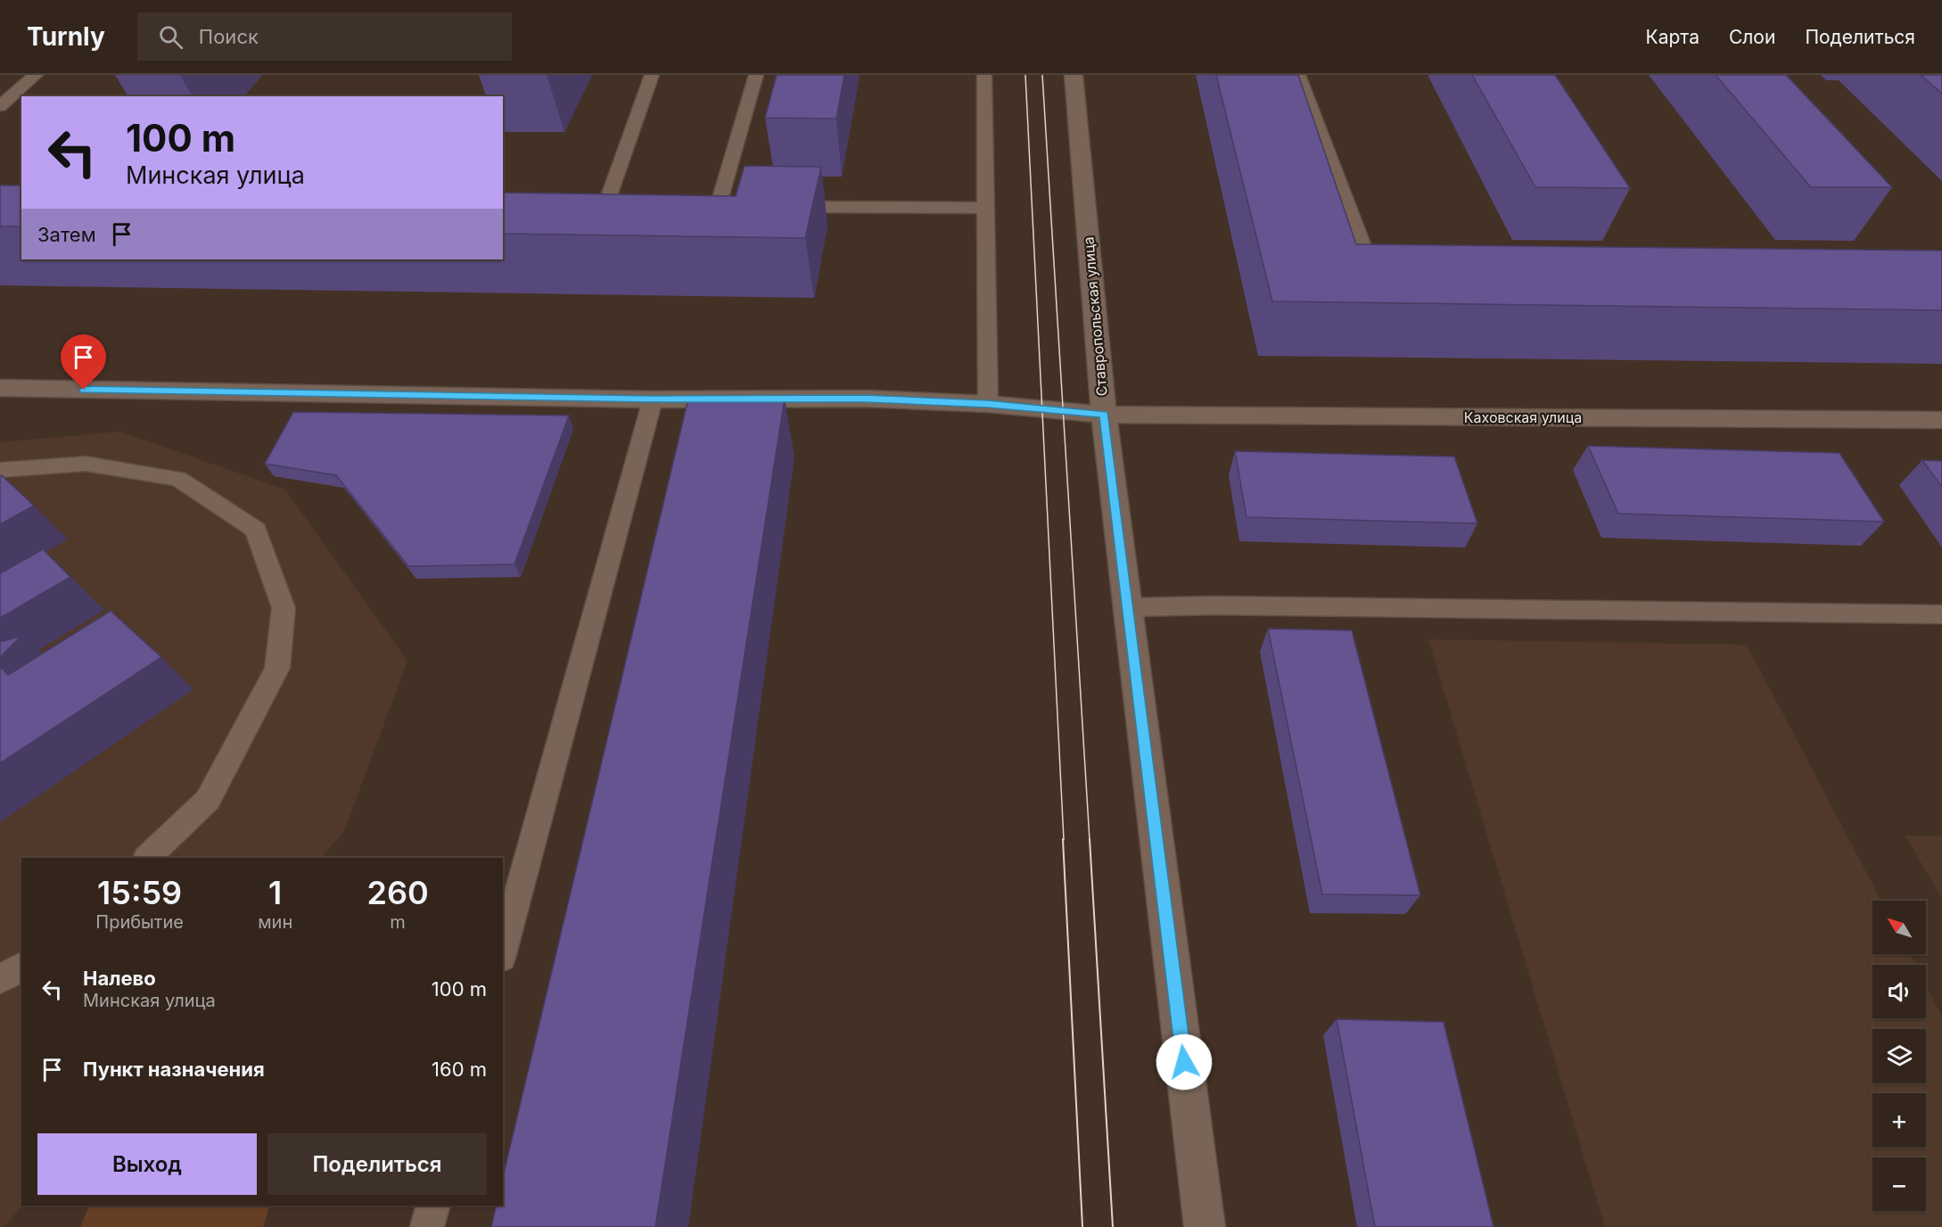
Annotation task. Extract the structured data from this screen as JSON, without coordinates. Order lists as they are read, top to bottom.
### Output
{
  "streets": {
    "street": ["Ставропольская улица", "Каховская улица"]
  },
  "crossings": [
    ["Ставропольская улица", "Каховская улица"]
  ],
  "north": "top left",
  "page": {
    "header": "Turnly",
    "search": "Поиск",
    "nav": ["Карта", "Слои", "Поделиться"],
    "turn": ["100 m", "Минская улица"],
    "then": "Затем",
    "eta": [
      "15:59",
      "Прибытие",
      "1",
      "мин",
      "260",
      "m"
    ],
    "map_buttons": ["+", "−"],
    "list": [
      {
        "name": "Налево",
        "note": "Минская улица",
        "value": "100 m"
      },
      {
        "name": "Пункт назначения",
        "value": "160 m"
      }
    ],
    "buttons": ["Выход", "Поделиться"]
  }
}
